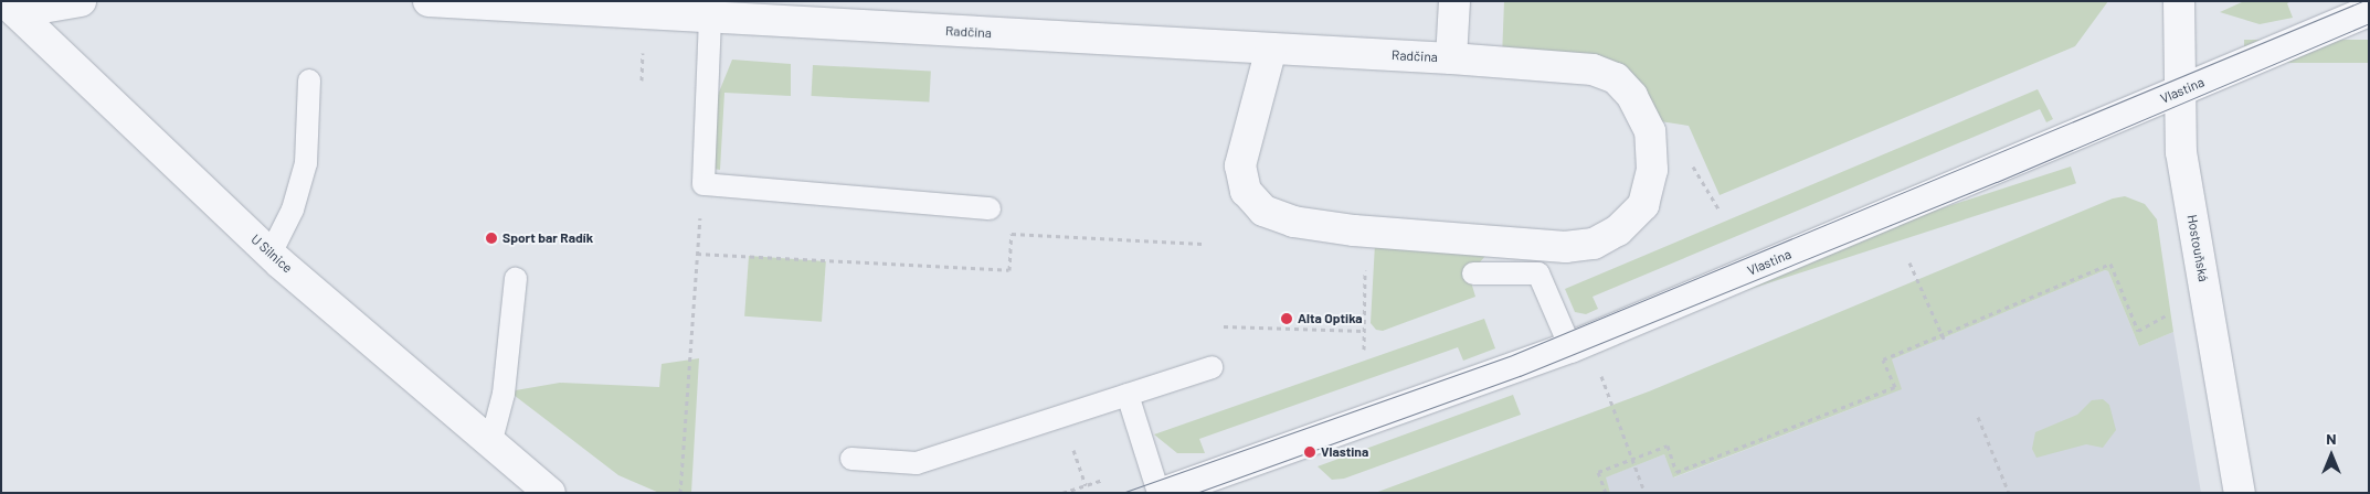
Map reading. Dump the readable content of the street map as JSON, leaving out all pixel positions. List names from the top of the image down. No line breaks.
{"streets":{"street":["Radčina","Vlastina","Hostouňská","U Silnice"]},"crossings":[["Vlastina","Hostouňská"]],"places":["Sport bar Radík","Alta Optika","Vlastina"],"north":"top"}
